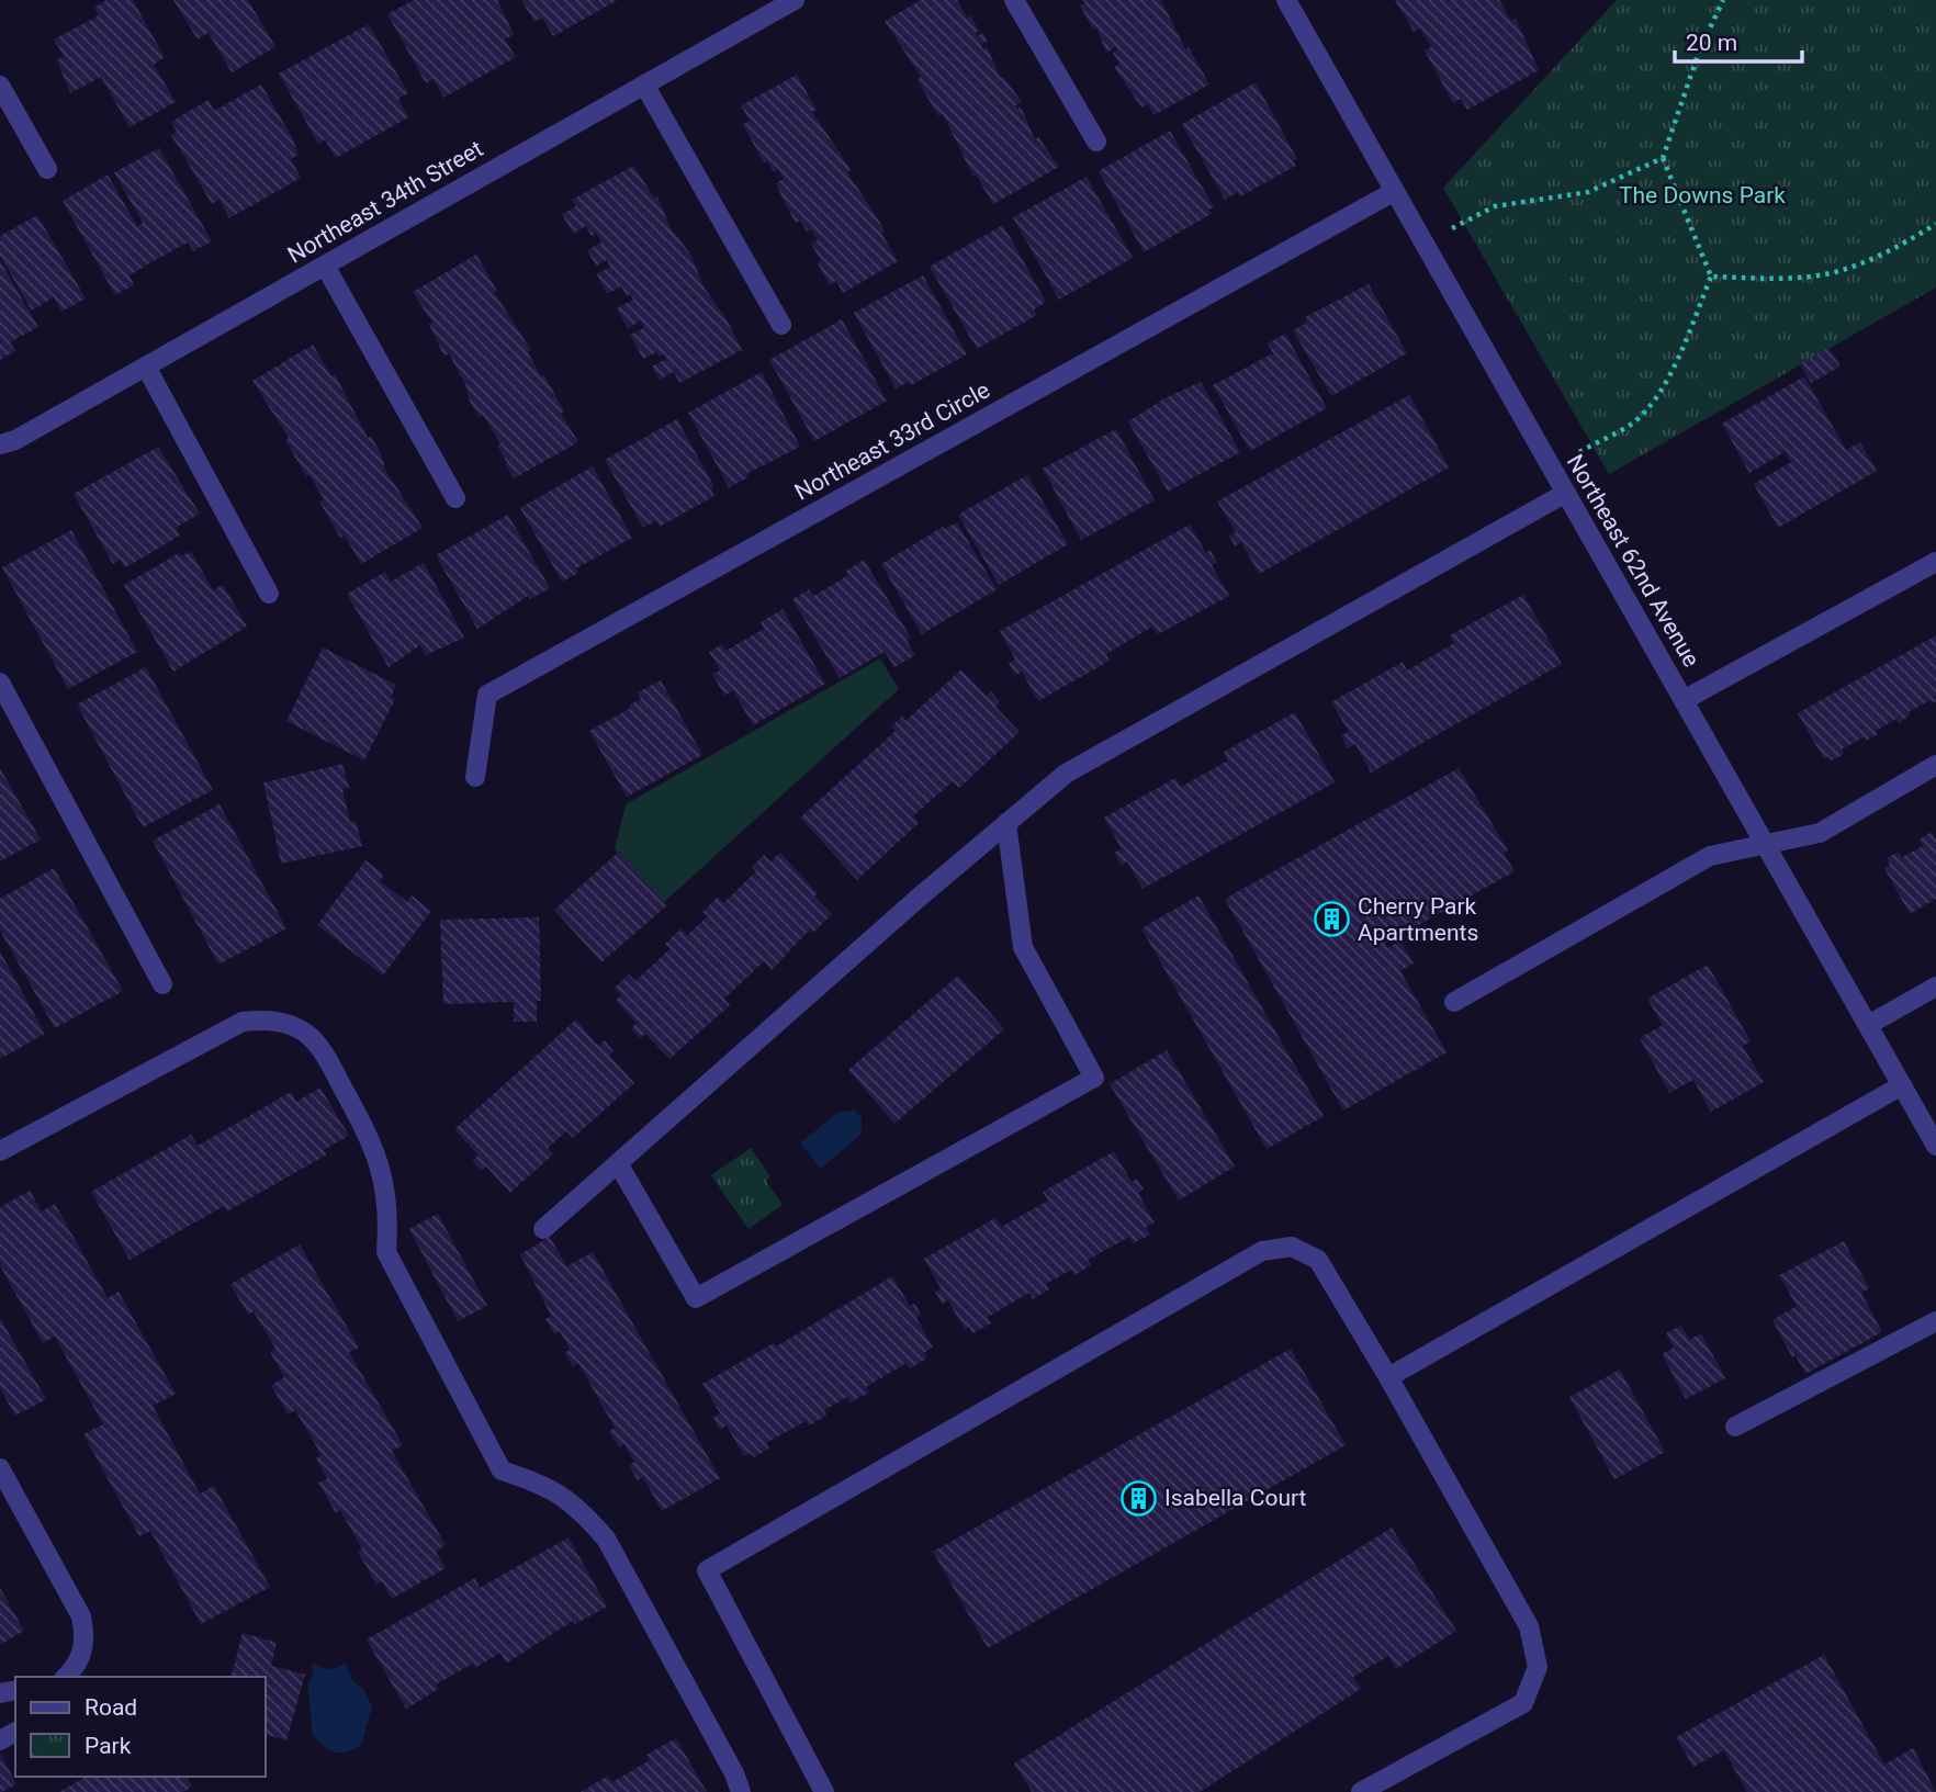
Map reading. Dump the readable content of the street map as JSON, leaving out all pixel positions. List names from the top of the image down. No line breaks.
{"streets":{"street":["Northeast 34th Street","Northeast 33rd Circle","Northeast 62nd Avenue"]},"crossings":[["Northeast 33rd Circle","Northeast 62nd Avenue"]],"parks":["The Downs Park"],"places":{"building":["Cherry Park Apartments","Isabella Court"]},"legend":["Road","Park"],"scale_bar":"20 m"}
